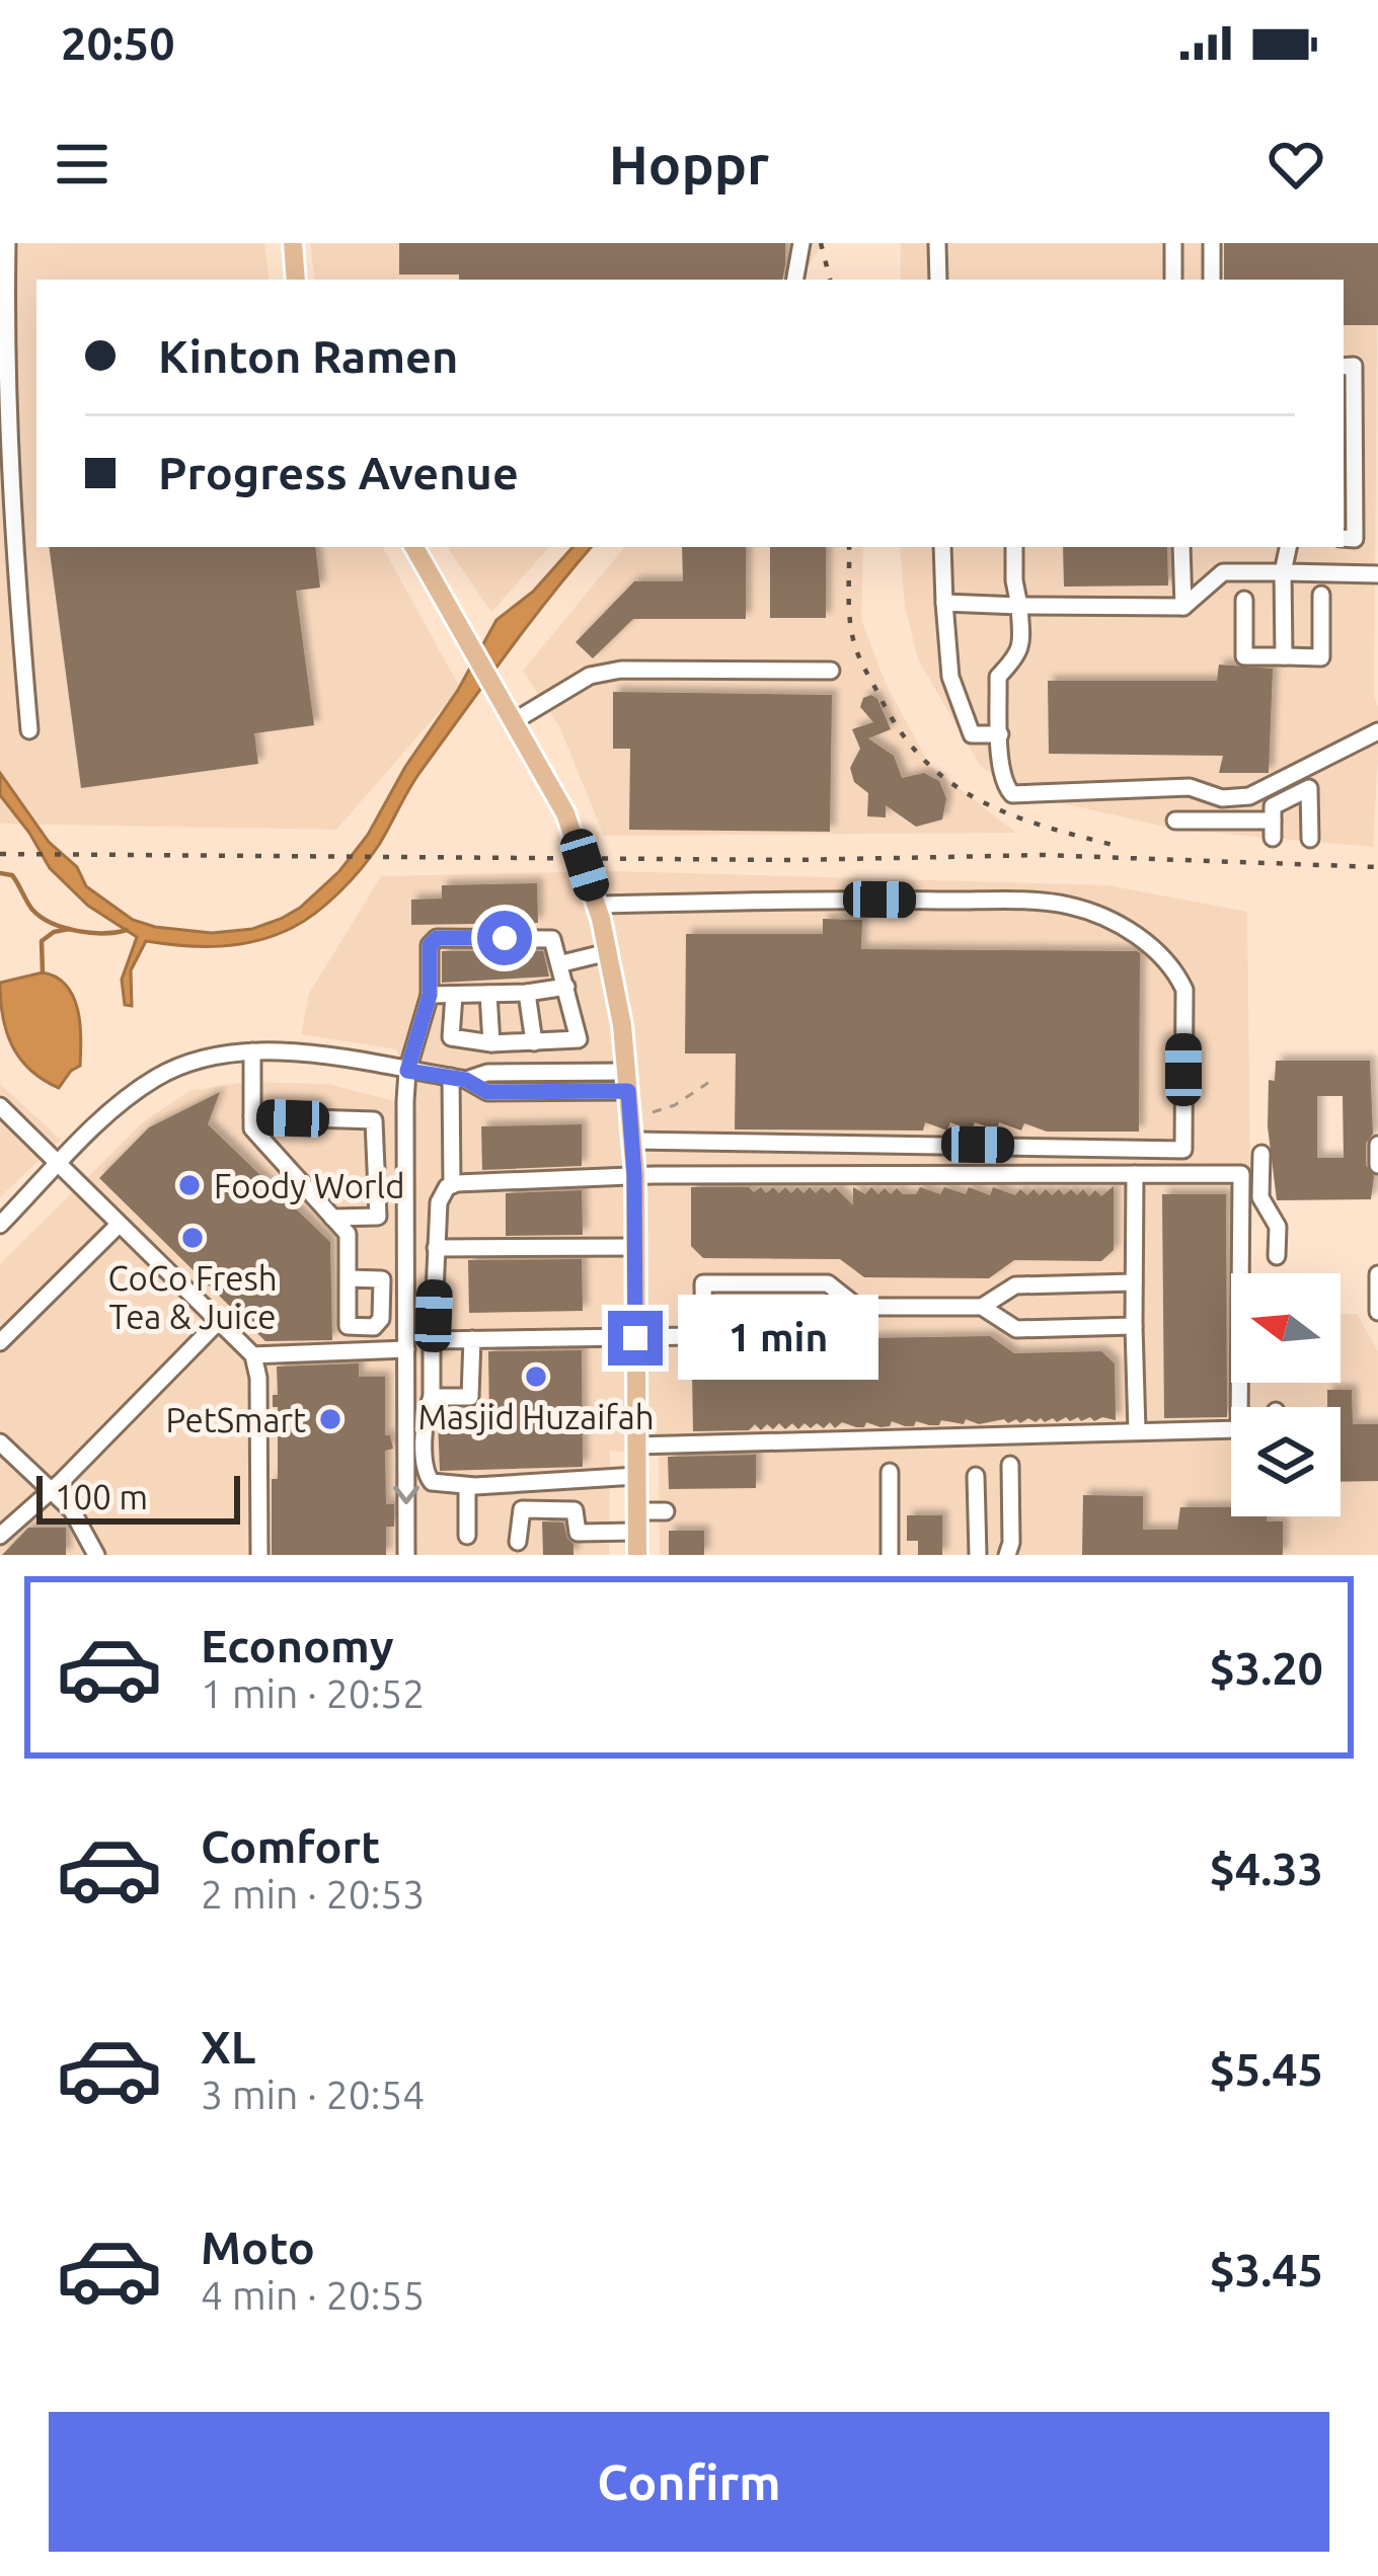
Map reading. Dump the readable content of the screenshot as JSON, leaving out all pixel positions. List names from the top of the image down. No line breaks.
{"places":["Foody World","CoCo Fresh Tea & Juice","Masjid Huzaifah","PetSmart"],"scale_bar":"100 m","north":"left","page":{"status":"20:50","header":"Hoppr","banner":["Kinton Ramen","Progress Avenue"],"bubble":"1 min","scale":"100 m","list":[{"name":"Economy","note":"1 min · 20:52","value":"$3.20"},{"name":"Comfort","note":"2 min · 20:53","value":"$4.33"},{"name":"XL","note":"3 min · 20:54","value":"$5.45"},{"name":"Moto","note":"4 min · 20:55","value":"$3.45"}],"buttons":"Confirm"}}
